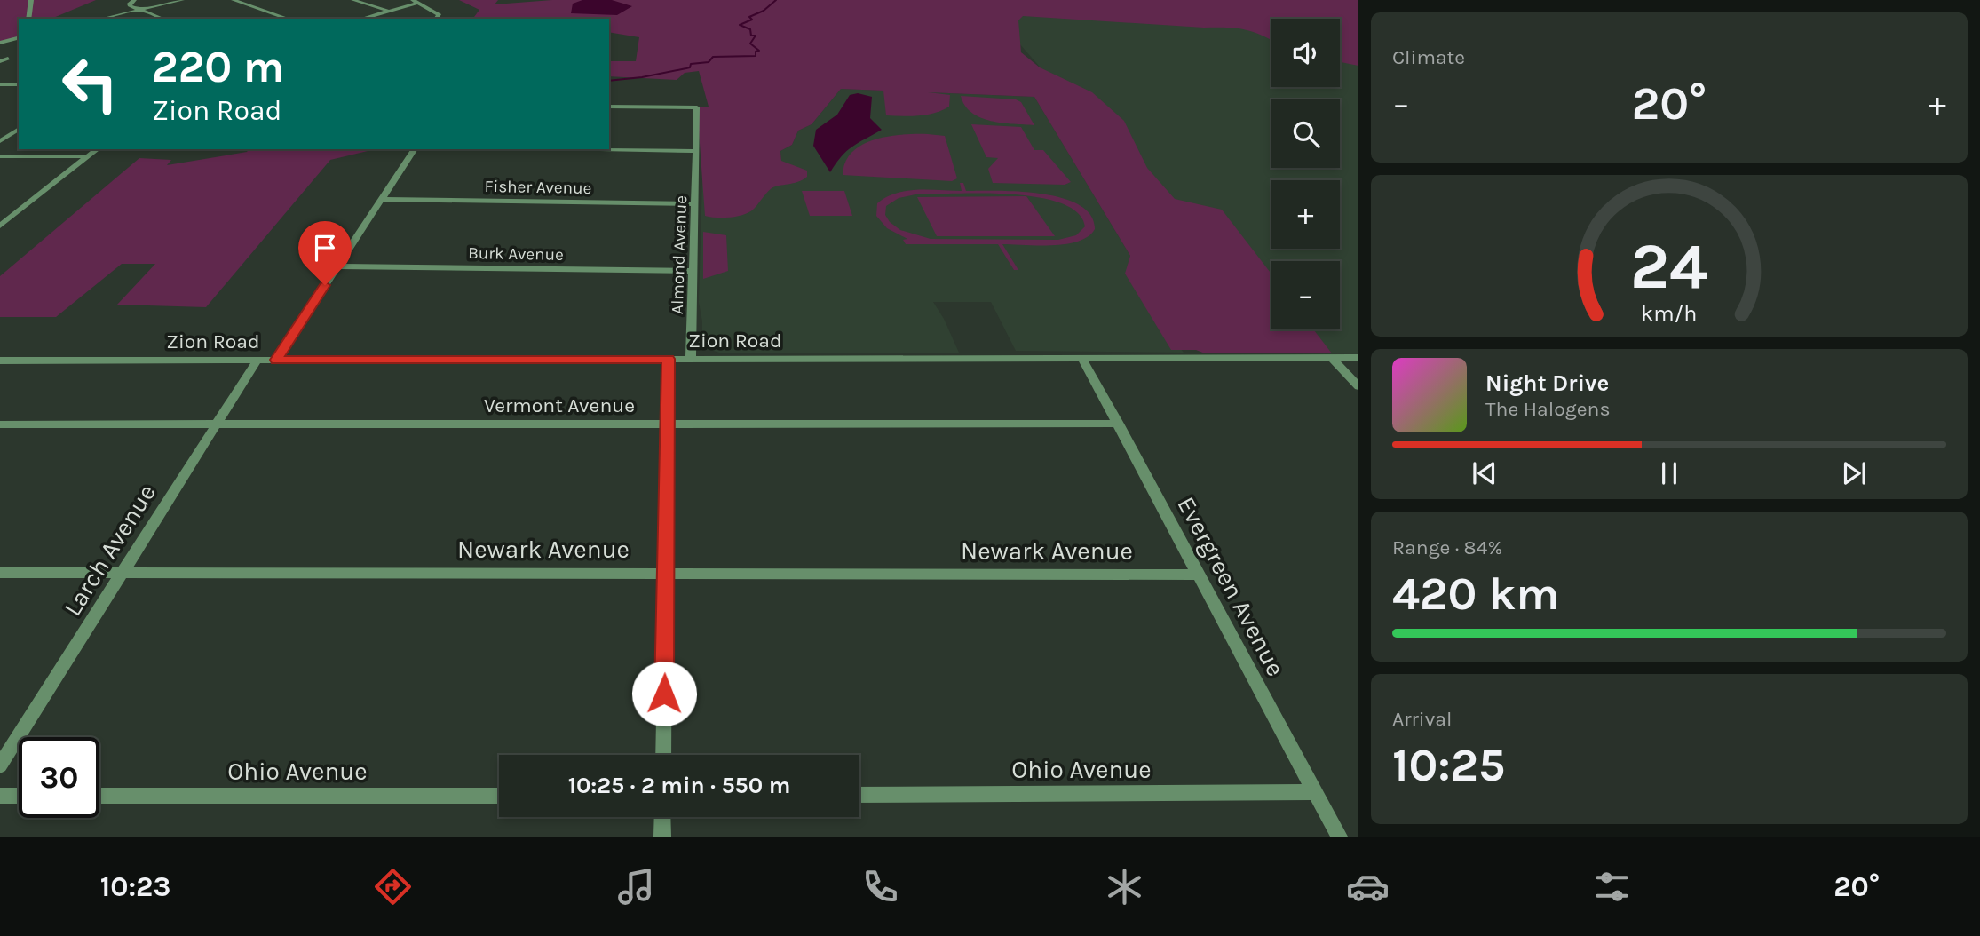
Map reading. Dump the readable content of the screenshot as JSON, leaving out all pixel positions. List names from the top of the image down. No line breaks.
{"streets":{"street":["Fisher Avenue","Burk Avenue","Almond Avenue","Zion Road","Vermont Avenue","Newark Avenue","Larch Avenue","Evergreen Avenue","Ohio Avenue"]},"crossings":[["Fisher Avenue","Almond Avenue"],["Burk Avenue","Almond Avenue"],["Almond Avenue","Zion Road"],["Zion Road","Larch Avenue"],["Zion Road","Evergreen Avenue"],["Vermont Avenue","Larch Avenue"],["Vermont Avenue","Evergreen Avenue"],["Newark Avenue","Larch Avenue"],["Newark Avenue","Evergreen Avenue"],["Evergreen Avenue","Ohio Avenue"]],"page":{"tile":["Climate",["Range · 84%","420 km"],["Arrival","10:25"]],"map_buttons":["+","−"],"turn":["220 m","Zion Road"],"heat":["−","20°","+"],"song":["Night Drive","The Halogens"],"limit":"30","trip":"10:25 · 2 min · 550 m","tabs":["10:23","20°"],"gauge":["24","km/h"]}}
